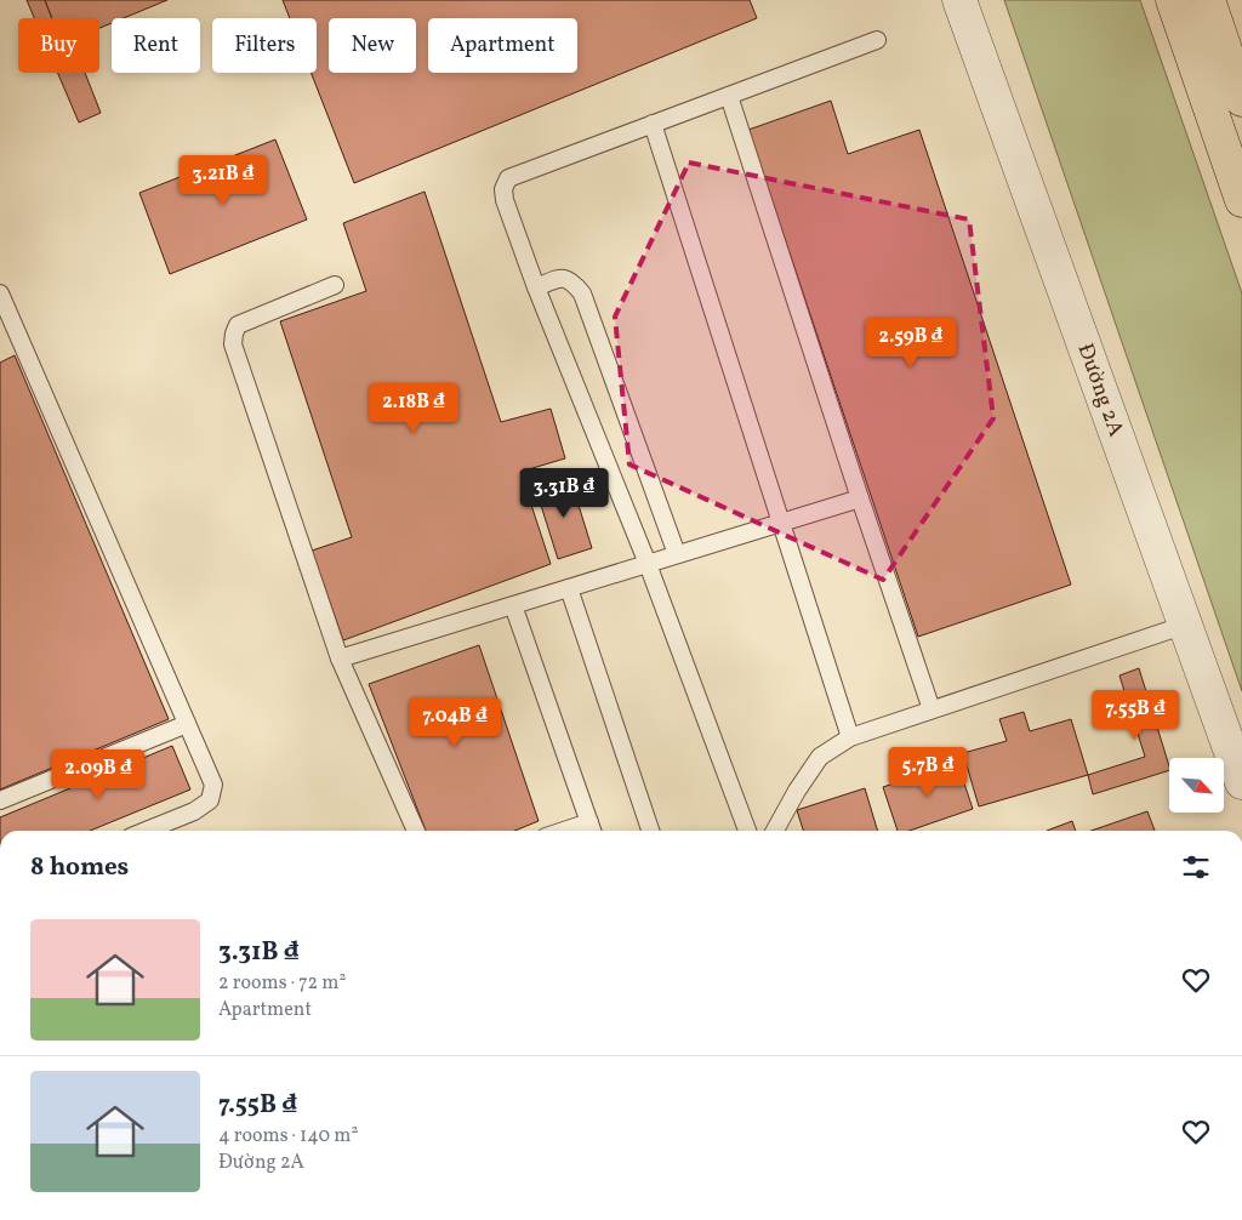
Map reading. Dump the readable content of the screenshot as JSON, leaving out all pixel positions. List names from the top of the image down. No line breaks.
{"streets":{"street":["Đường 2A"]},"north":"bottom right","page":{"chip":["Buy","Rent","Filters","New","Apartment"],"price":["3.21B ₫","2.59B ₫","2.18B ₫","3.31B ₫","7.55B ₫","7.04B ₫","5.7B ₫","2.09B ₫"],"heading":"8 homes","list":[{"name":"3.31B ₫","note":"2 rooms · 72 m² · Apartment"},{"name":"7.55B ₫","note":"4 rooms · 140 m² · Đường 2A"}]}}
